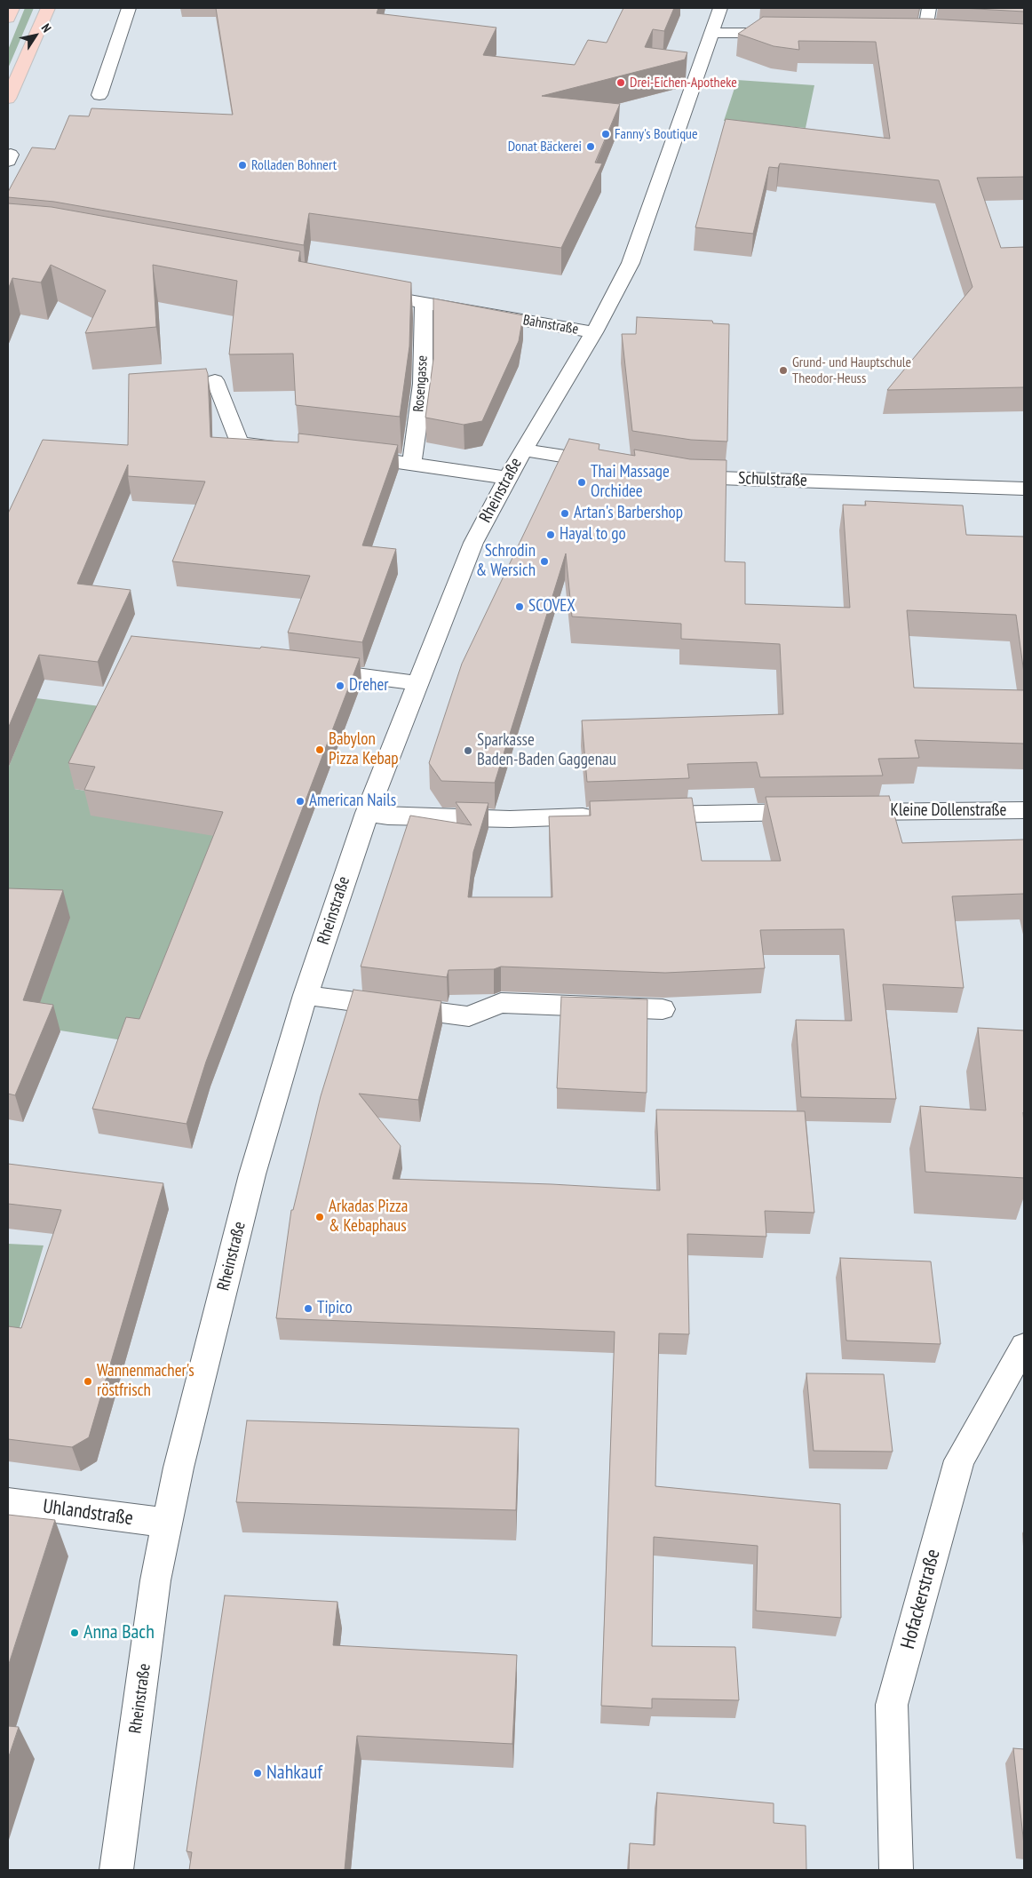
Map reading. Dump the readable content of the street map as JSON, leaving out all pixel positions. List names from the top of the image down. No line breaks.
{"streets":{"street":["Bahnstraße","Rosengasse","Schulstraße","Rheinstraße","Kleine Dollenstraße","Uhlandstraße","Hofackerstraße"]},"crossings":[["Bahnstraße","Rosengasse"],["Bahnstraße","Rheinstraße"],["Rheinstraße","Uhlandstraße"]],"places":["Drei-Eichen-Apotheke","Fanny's Boutique","Donat Bäckerei","Rolladen Bohnert","Grund- und Hauptschule Theodor-Heuss","Thai Massage Orchidee","Artan's Barbershop","Hayal to go","Schrodin & Wersich","SCOVEX","Dreher","Babylon Pizza Kebap","Sparkasse Baden-Baden Gaggenau","American Nails","Arkadas Pizza & Kebaphaus","Tipico","Wannenmacher's röstfrisch","Anna Bach","Nahkauf"],"north":"top right"}
